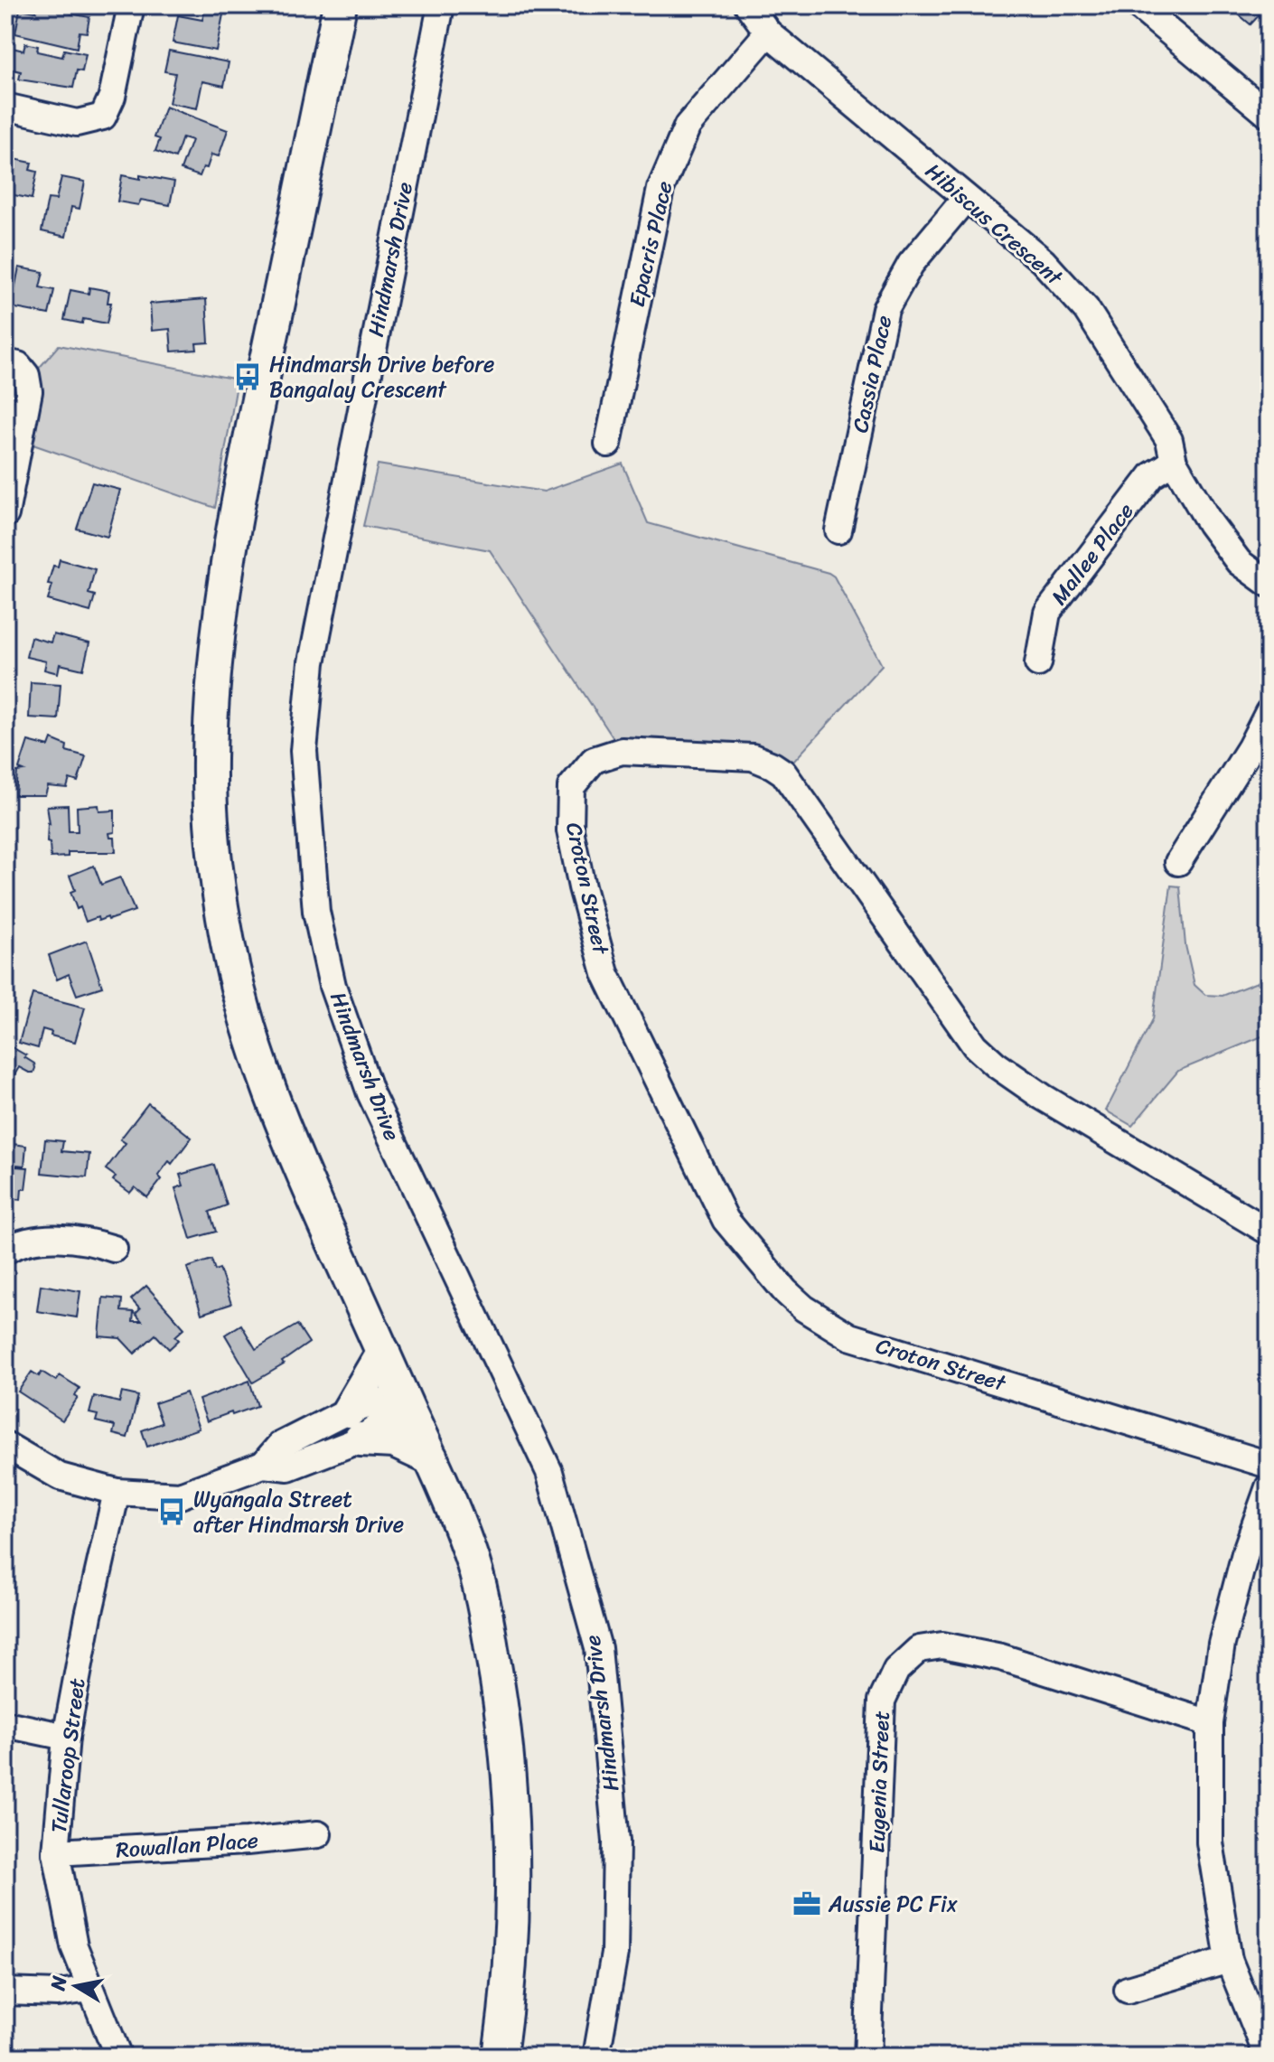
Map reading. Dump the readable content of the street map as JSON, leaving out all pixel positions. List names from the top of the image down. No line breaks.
{"streets":{"street":["Hibiscus Crescent","Epacris Place","Hindmarsh Drive","Cassia Place","Mallee Place","Croton Street","Tullaroop Street","Eugenia Street","Rowallan Place"]},"crossings":[["Hibiscus Crescent","Epacris Place"],["Hibiscus Crescent","Cassia Place"],["Hibiscus Crescent","Mallee Place"],["Tullaroop Street","Rowallan Place"]],"places":{"bus stop":["Hindmarsh Drive before Bangalay Crescent","Wyangala Street after Hindmarsh Drive"],"office":["Aussie PC Fix"]},"north":"left"}
